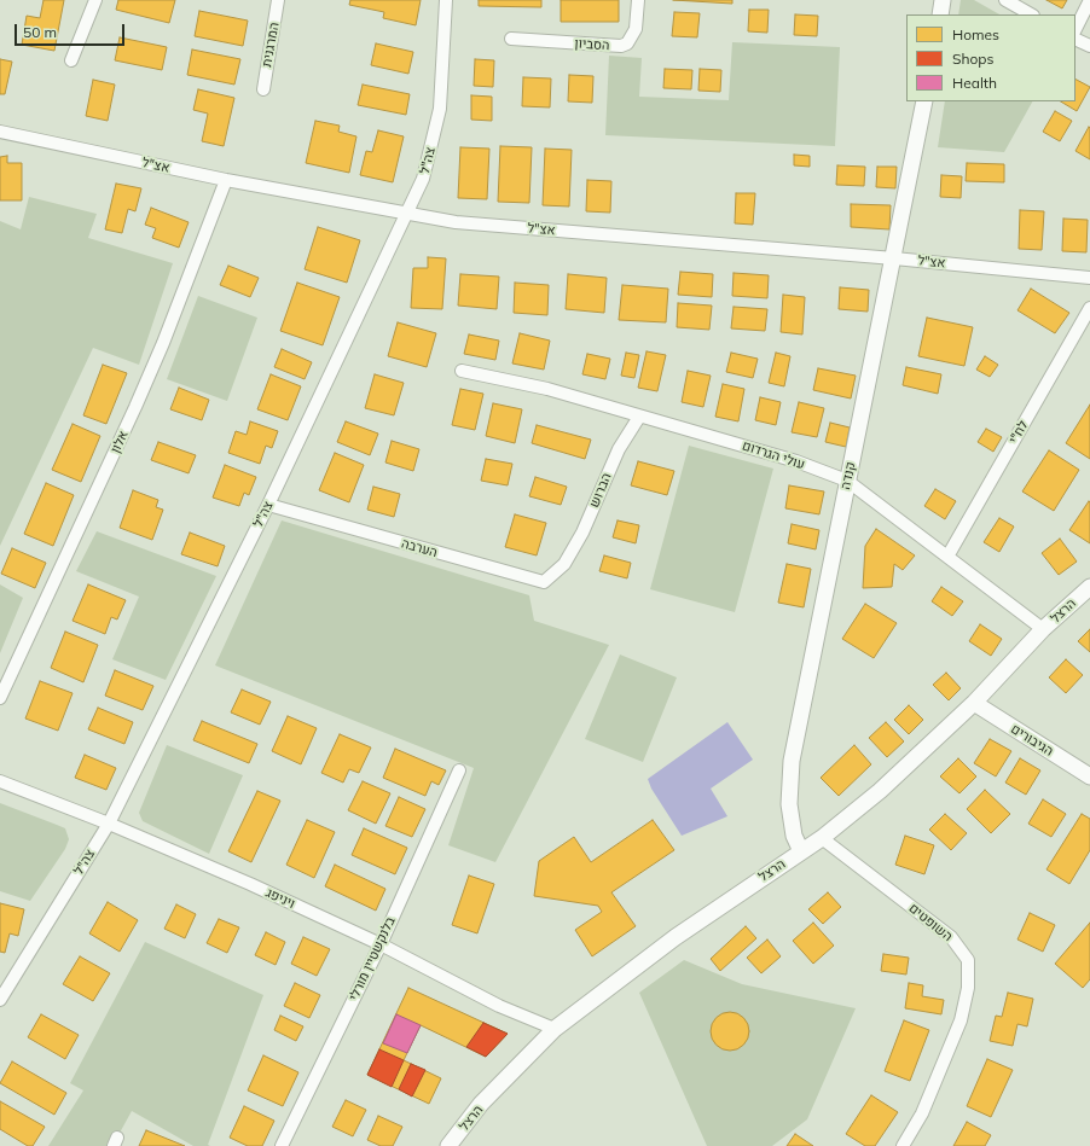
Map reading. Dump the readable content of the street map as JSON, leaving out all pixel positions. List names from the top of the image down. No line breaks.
{"streets":{"street":["המרגנית","הסביון","צה\"ל","אצ\"ל","לח\"י","אלון","עולי הגרדום","קנדה","הברוש","הערבה","הרצל","הגיבורים","ויניפג","השופטים","בלנקשטיין מורלי"]},"crossings":[["צה\"ל","אצ\"ל"],["צה\"ל","הערבה"],["צה\"ל","ויניפג"],["אצ\"ל","אלון"],["אצ\"ל","קנדה"],["לח\"י","עולי הגרדום"],["עולי הגרדום","קנדה"],["עולי הגרדום","הברוש"],["עולי הגרדום","הרצל"],["קנדה","הרצל"],["הברוש","הערבה"],["הרצל","הגיבורים"],["הרצל","ויניפג"],["הרצל","השופטים"],["ויניפג","בלנקשטיין מורלי"]],"legend":["Homes","Shops","Health"],"scale_bar":"50 m"}
